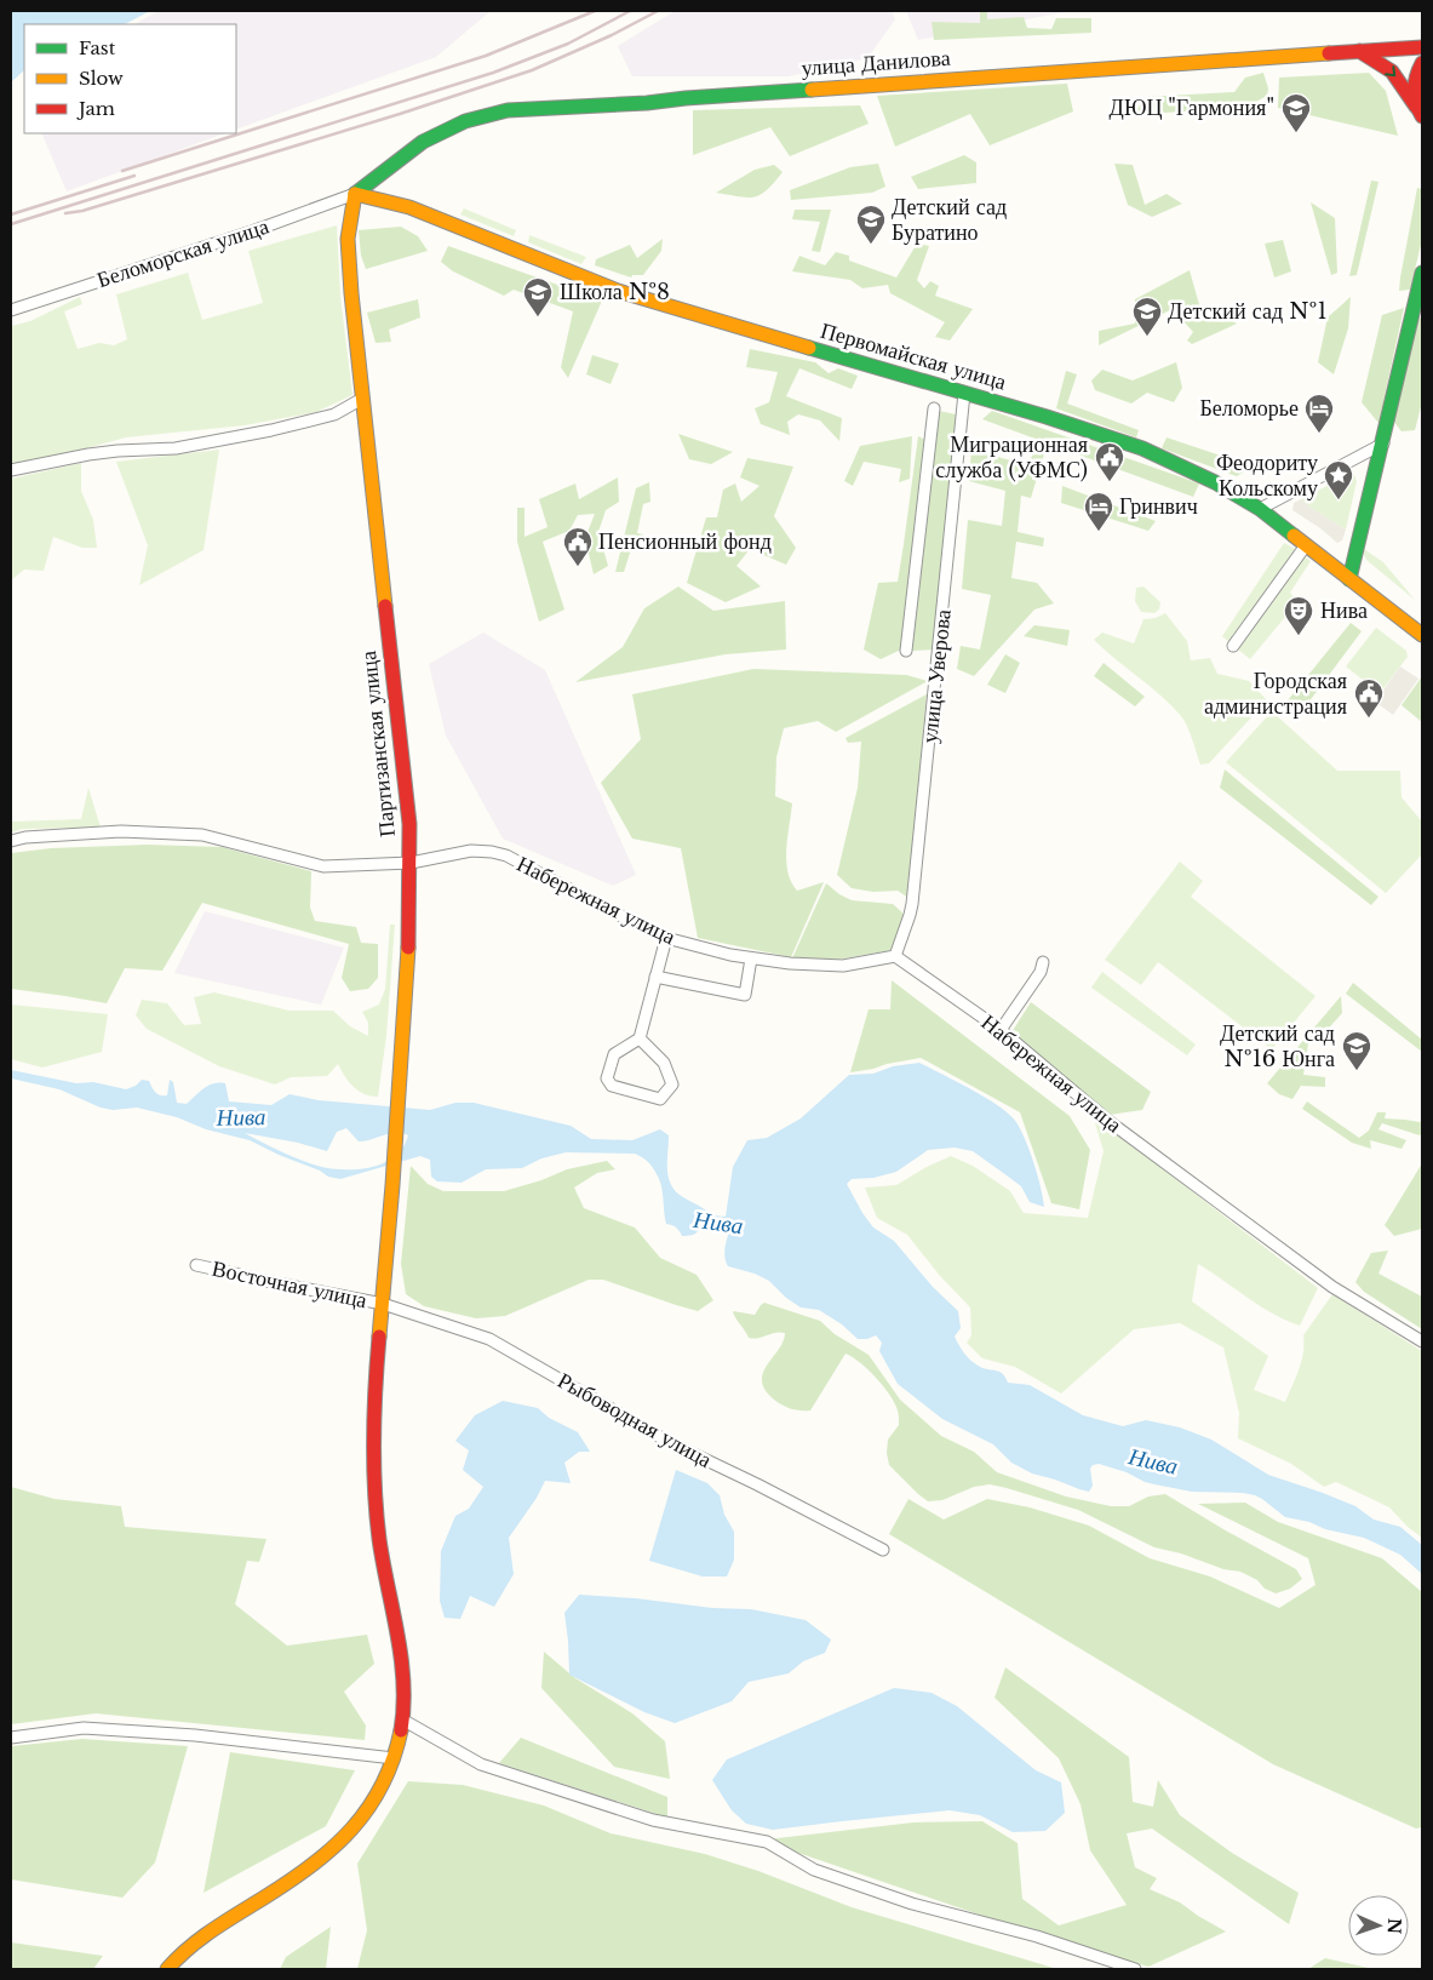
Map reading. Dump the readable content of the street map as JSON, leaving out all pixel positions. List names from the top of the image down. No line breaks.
{"streets":{"main road":["улица Данилова","Первомайская улица","Партизанская улица"],"street":["Беломорская улица","улица Уверова","Набережная улица","Восточная улица","Рыбоводная улица"]},"crossings":[["улица Данилова","Беломорская улица"],["улица Данилова","Первомайская улица"],["улица Данилова","Партизанская улица"],["Беломорская улица","Первомайская улица"],["Беломорская улица","Партизанская улица"],["Первомайская улица","улица Уверова"],["Первомайская улица","Партизанская улица"],["улица Уверова","Набережная улица"],["Партизанская улица","Набережная улица"],["Партизанская улица","Восточная улица"],["Партизанская улица","Рыбоводная улица"],["Восточная улица","Рыбоводная улица"]],"water":["Нива"],"places":{"school or university":["ДЮЦ \"Гармония\"","Детский сад Буратино","Школа №8","Детский сад №1","Детский сад №16 Юнга"],"hotel":["Беломорье","Гринвич"],"public building":["Миграционная служба (УФМС)","Пенсионный фонд","Городская администрация"],"place":["Феодориту Кольскому"],"theatre":["Нива"]},"legend":["Fast","Slow","Jam"],"north":"right"}
